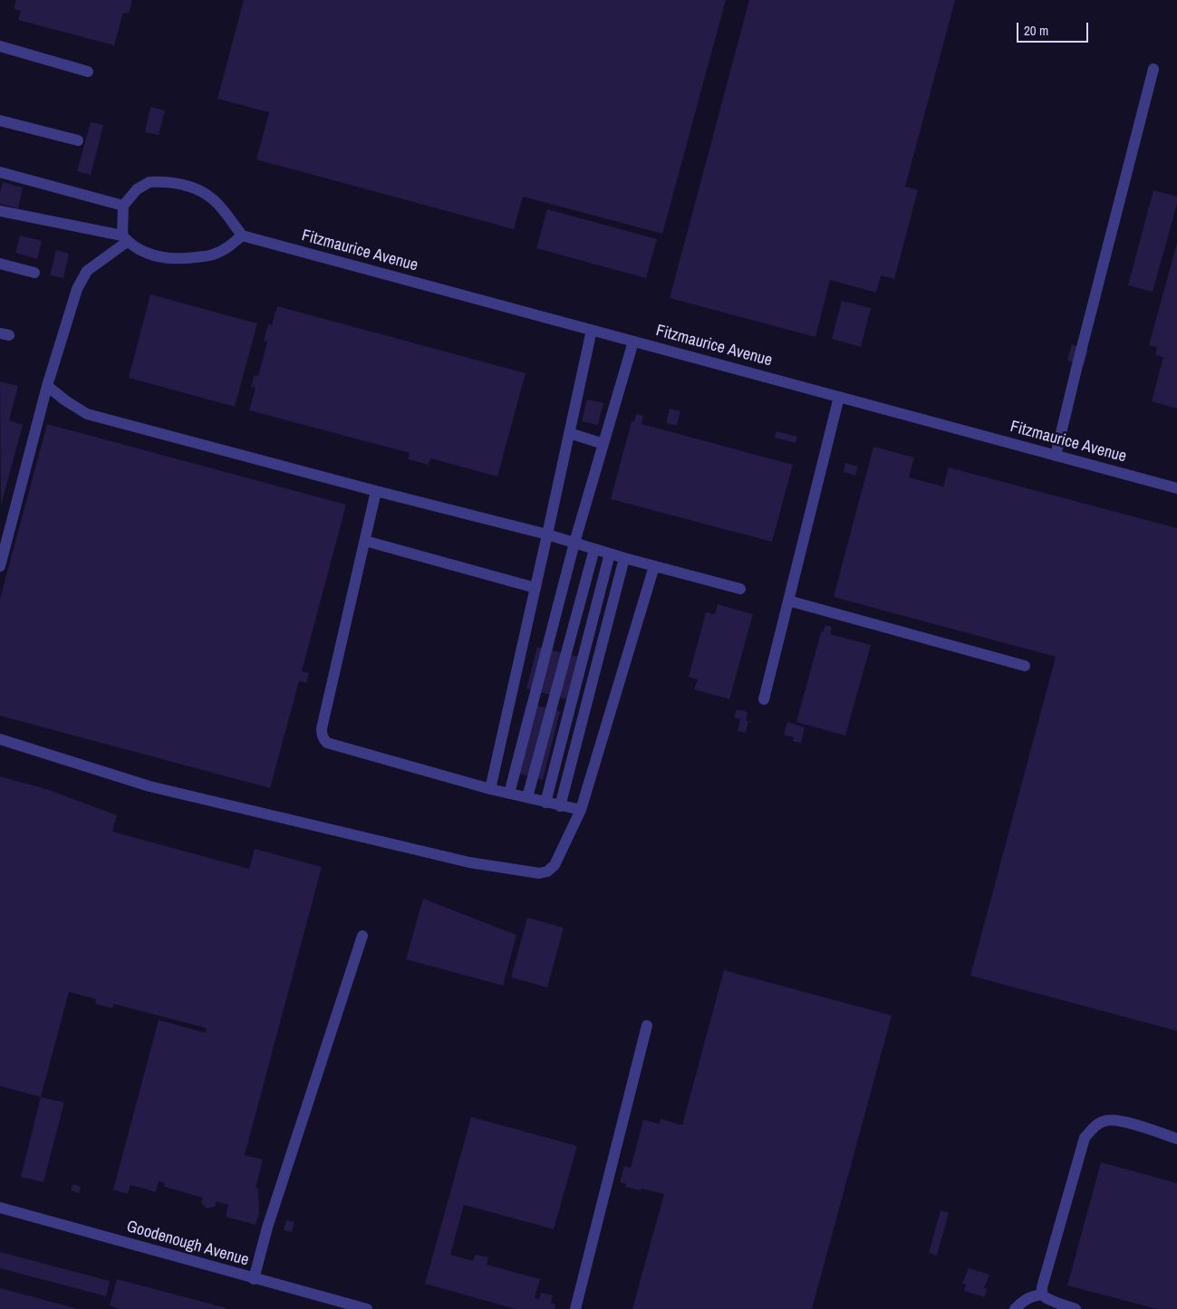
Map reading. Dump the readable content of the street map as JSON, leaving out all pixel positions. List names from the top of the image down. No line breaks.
{"streets":{"street":["Fitzmaurice Avenue","Goodenough Avenue"]},"scale_bar":"20 m"}
